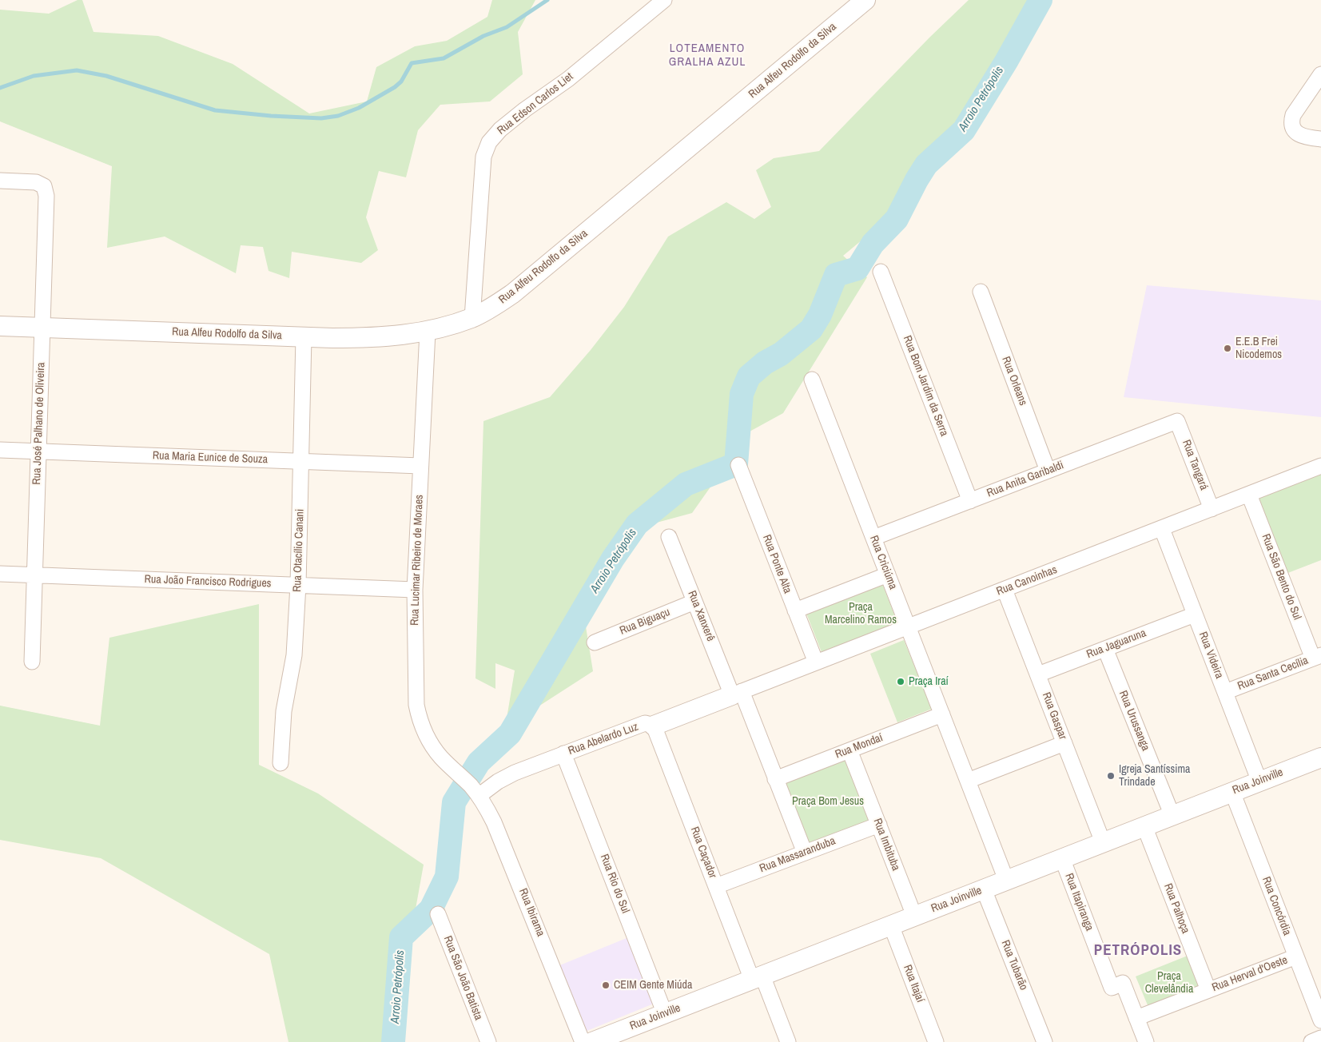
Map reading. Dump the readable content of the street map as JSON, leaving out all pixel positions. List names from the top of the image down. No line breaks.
{"streets":{"street":["Rua Alfeu Rodolfo da Silva","Rua Edson Carlos Liet","Rua Orleans","Rua Bom Jardim da Serra","Rua José Palhano de Oliveira","Rua Maria Eunice de Souza","Rua Tangará","Rua Anita Garibaldi","Rua Otacílio Canani","Rua Lucimar Ribeiro de Moraes","Rua Criciúma","Rua Ponte Alta","Rua São Bento do Sul","Rua Canoinhas","Rua João Francisco Rodrigues","Rua Xanxerê","Rua Biguaçu","Rua Jaguaruna","Rua Videira","Rua Santa Cecília","Rua Gaspar","Rua Urussanga","Rua Abelardo Luz","Rua Mondaí","Rua Joinville","Rua Imbituba","Rua Caçador","Rua Massaranduba","Rua Rio do Sul","Rua Itapiranga","Rua Concórdia","Rua Palhoça","Rua Ibirama","Rua Tubarão","Rua Herval d'Oeste","Rua São João Batista","Rua Itajaí"]},"crossings":[["Rua Alfeu Rodolfo da Silva","Rua Edson Carlos Liet"],["Rua Alfeu Rodolfo da Silva","Rua José Palhano de Oliveira"],["Rua Alfeu Rodolfo da Silva","Rua Otacílio Canani"],["Rua Alfeu Rodolfo da Silva","Rua Lucimar Ribeiro de Moraes"],["Rua Orleans","Rua Anita Garibaldi"],["Rua Bom Jardim da Serra","Rua Anita Garibaldi"],["Rua José Palhano de Oliveira","Rua Maria Eunice de Souza"],["Rua José Palhano de Oliveira","Rua João Francisco Rodrigues"],["Rua Maria Eunice de Souza","Rua Otacílio Canani"],["Rua Maria Eunice de Souza","Rua Lucimar Ribeiro de Moraes"],["Rua Tangará","Rua Anita Garibaldi"],["Rua Tangará","Rua Canoinhas"],["Rua Anita Garibaldi","Rua Criciúma"],["Rua Otacílio Canani","Rua João Francisco Rodrigues"],["Rua Lucimar Ribeiro de Moraes","Rua João Francisco Rodrigues"],["Rua Lucimar Ribeiro de Moraes","Rua Abelardo Luz"],["Rua Lucimar Ribeiro de Moraes","Rua Ibirama"],["Rua Criciúma","Rua Canoinhas"],["Rua Criciúma","Rua Mondaí"],["Rua Criciúma","Rua Joinville"],["Rua Ponte Alta","Rua Canoinhas"],["Rua São Bento do Sul","Rua Canoinhas"],["Rua São Bento do Sul","Rua Santa Cecília"],["Rua Canoinhas","Rua Xanxerê"],["Rua Canoinhas","Rua Videira"],["Rua Canoinhas","Rua Gaspar"],["Rua Canoinhas","Rua Abelardo Luz"],["Rua Xanxerê","Rua Biguaçu"],["Rua Xanxerê","Rua Abelardo Luz"],["Rua Xanxerê","Rua Mondaí"],["Rua Xanxerê","Rua Massaranduba"],["Rua Jaguaruna","Rua Videira"],["Rua Jaguaruna","Rua Gaspar"],["Rua Jaguaruna","Rua Urussanga"],["Rua Videira","Rua Santa Cecília"],["Rua Videira","Rua Joinville"],["Rua Gaspar","Rua Joinville"],["Rua Urussanga","Rua Joinville"],["Rua Abelardo Luz","Rua Caçador"],["Rua Abelardo Luz","Rua Rio do Sul"],["Rua Abelardo Luz","Rua Ibirama"],["Rua Mondaí","Rua Imbituba"],["Rua Joinville","Rua Imbituba"],["Rua Joinville","Rua Caçador"],["Rua Joinville","Rua Rio do Sul"],["Rua Joinville","Rua Itapiranga"],["Rua Joinville","Rua Concórdia"],["Rua Joinville","Rua Palhoça"],["Rua Joinville","Rua Tubarão"],["Rua Joinville","Rua Itajaí"],["Rua Imbituba","Rua Massaranduba"],["Rua Caçador","Rua Massaranduba"],["Rua Itapiranga","Rua Herval d'Oeste"],["Rua Concórdia","Rua Herval d'Oeste"],["Rua Palhoça","Rua Herval d'Oeste"]],"districts":["LOTEAMENTO GRALHA AZUL","PETRÓPOLIS"],"water":["Arroio Petrópolis"],"parks":["Praça Marcelino Ramos","Praça Bom Jesus","Praça Clevelândia"],"places":["E.E.B Frei Nicodemos","Praça Iraí","Igreja Santíssima Trindade","CEIM Gente Miúda"]}
